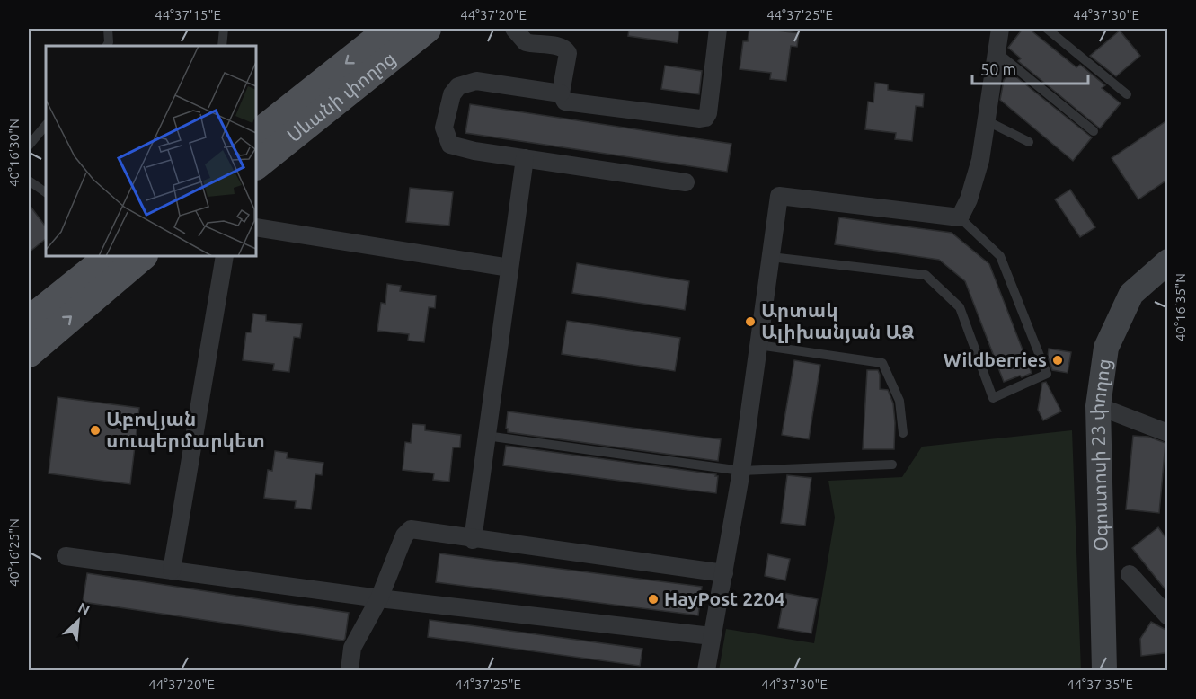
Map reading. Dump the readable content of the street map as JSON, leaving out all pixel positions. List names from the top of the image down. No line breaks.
{"streets":{"main road":["Սևանի փողոց"],"street":["Օգոստոսի 23 փողոց"]},"places":["Արտակ Ալիխանյան ԱՁ","Wildberries","Աբովյան սուպերմարկետ","HayPost 2204"],"scale_bar":"50 m","north":"top right","coordinates":["44°37'15\"E","44°37'20\"E","44°37'25\"E","44°37'30\"E","40°16'30\"N","40°16'35\"N","40°16'25\"N","44°37'35\"E"]}
